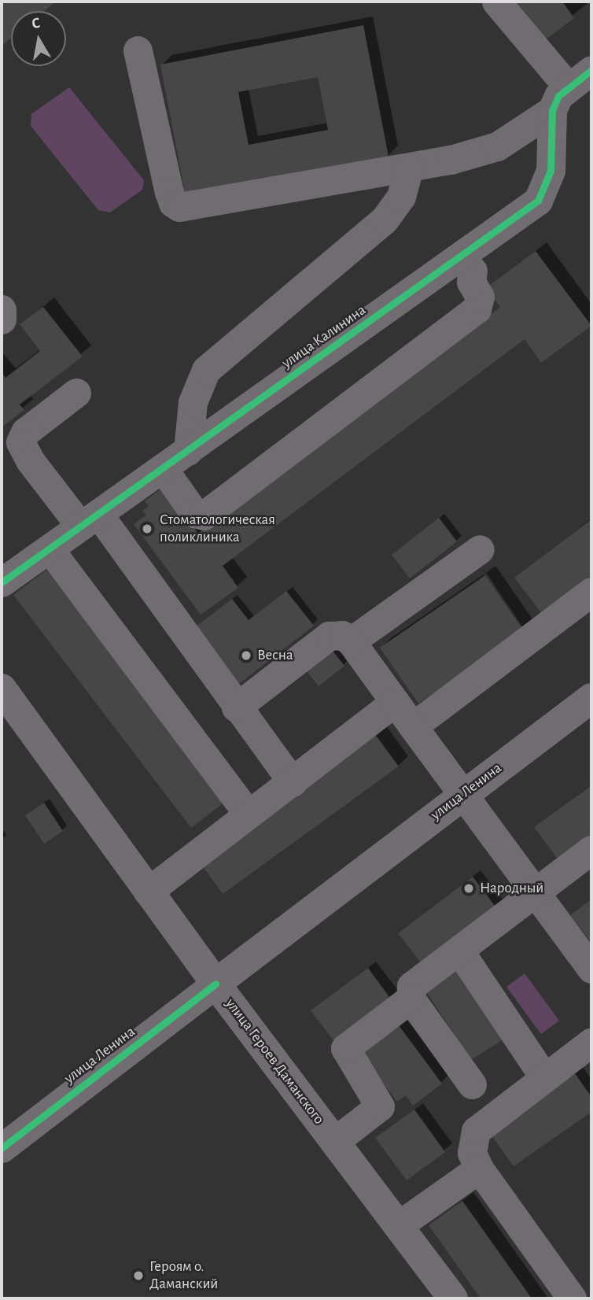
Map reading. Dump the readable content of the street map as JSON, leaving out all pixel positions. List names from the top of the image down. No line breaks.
{"streets":{"main road":["улица Ленина","улица Героев Даманского"],"street":["улица Калинина"]},"crossings":[["улица Ленина","улица Героев Даманского"]],"places":["Стоматологическая поликлиника","Весна","Народный","Героям о. Даманский"],"north":"top"}
